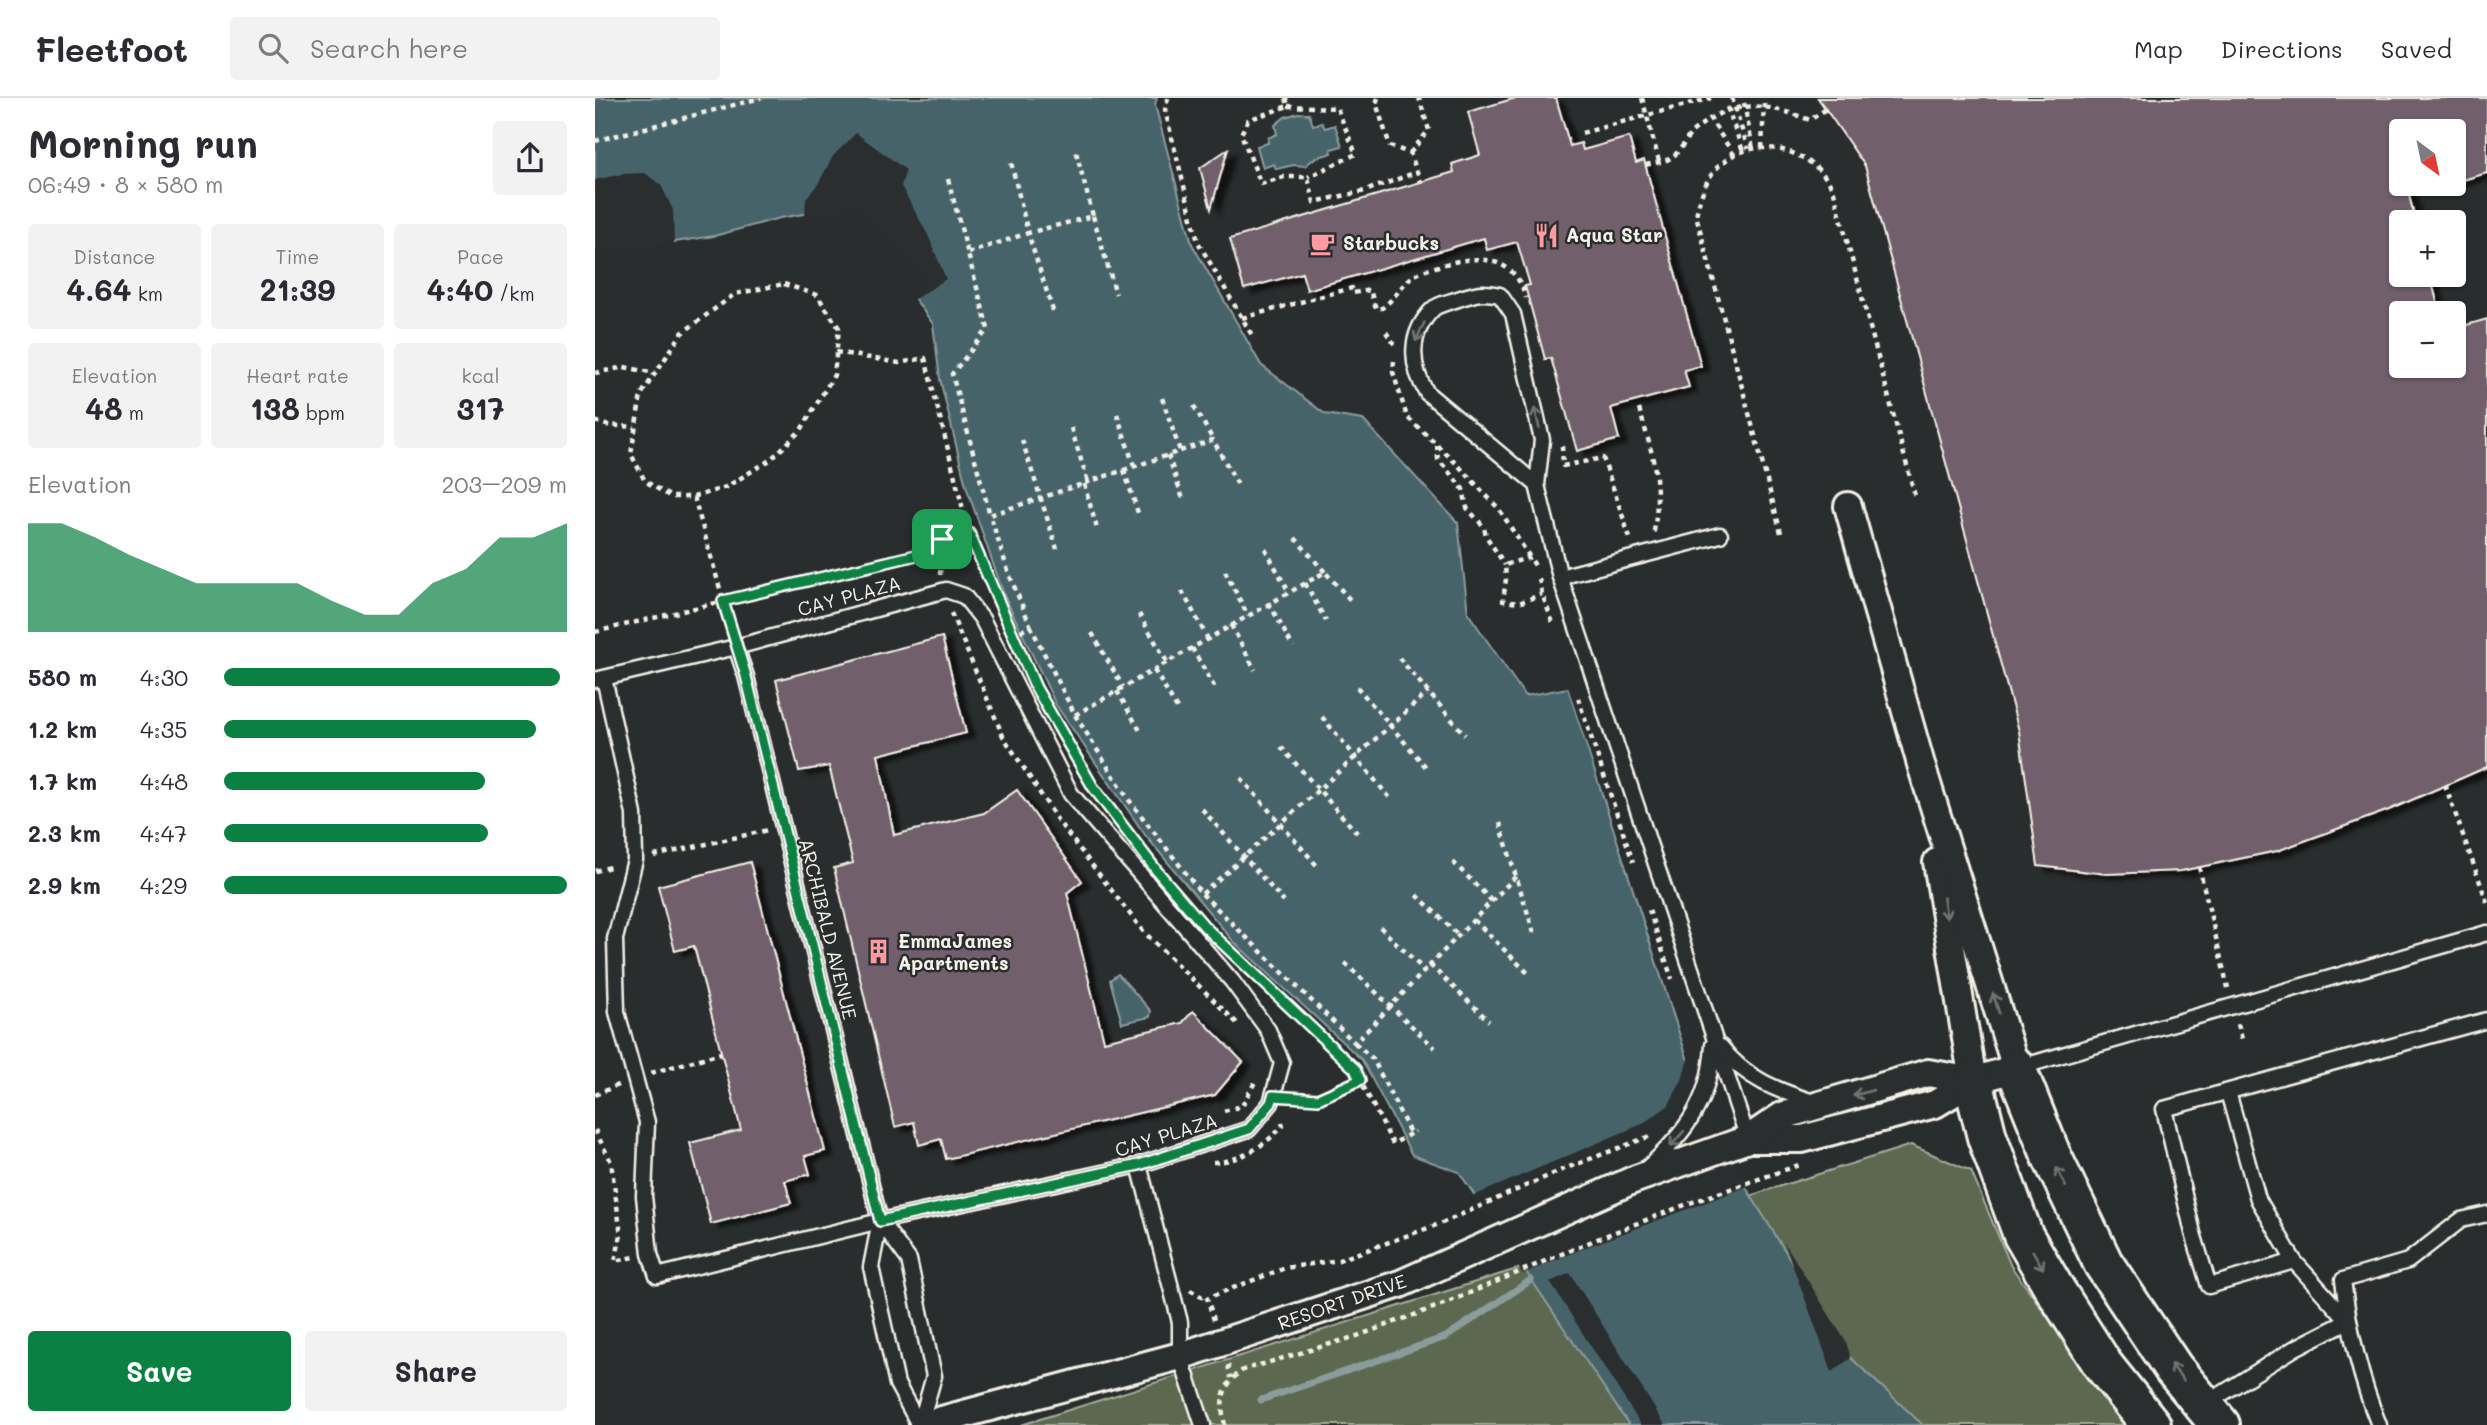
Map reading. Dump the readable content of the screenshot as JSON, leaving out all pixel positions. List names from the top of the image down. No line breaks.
{"streets":{"street":["RESORT DRIVE"],"lane":["CAY PLAZA","ARCHIBALD AVENUE"]},"crossings":[["CAY PLAZA","ARCHIBALD AVENUE"],["ARCHIBALD AVENUE","RESORT DRIVE"]],"places":{"restaurant":["Aqua Star"],"cafe":["Starbucks"],"building":["EmmaJames Apartments"]},"north":"bottom right","page":{"header":"Fleetfoot","search":"Search here","nav":["Map","Directions","Saved"],"heading":["Morning run","06:49 · 8 × 580 m"],"map_buttons":["+","−"],"stats":[["Distance","4.64 km"],["Time","21:39"],["Pace","4:40 /km"],["Elevation","48 m"],["Heart rate","138 bpm"],["kcal","317"]],"chart":["Elevation","203–209 m"],"list":[{"name":"580 m","note":"4:30"},{"name":"1.2 km","note":"4:35"},{"name":"1.7 km","note":"4:48"},{"name":"2.3 km","note":"4:47"},{"name":"2.9 km","note":"4:29"}],"buttons":["Save","Share"]}}
